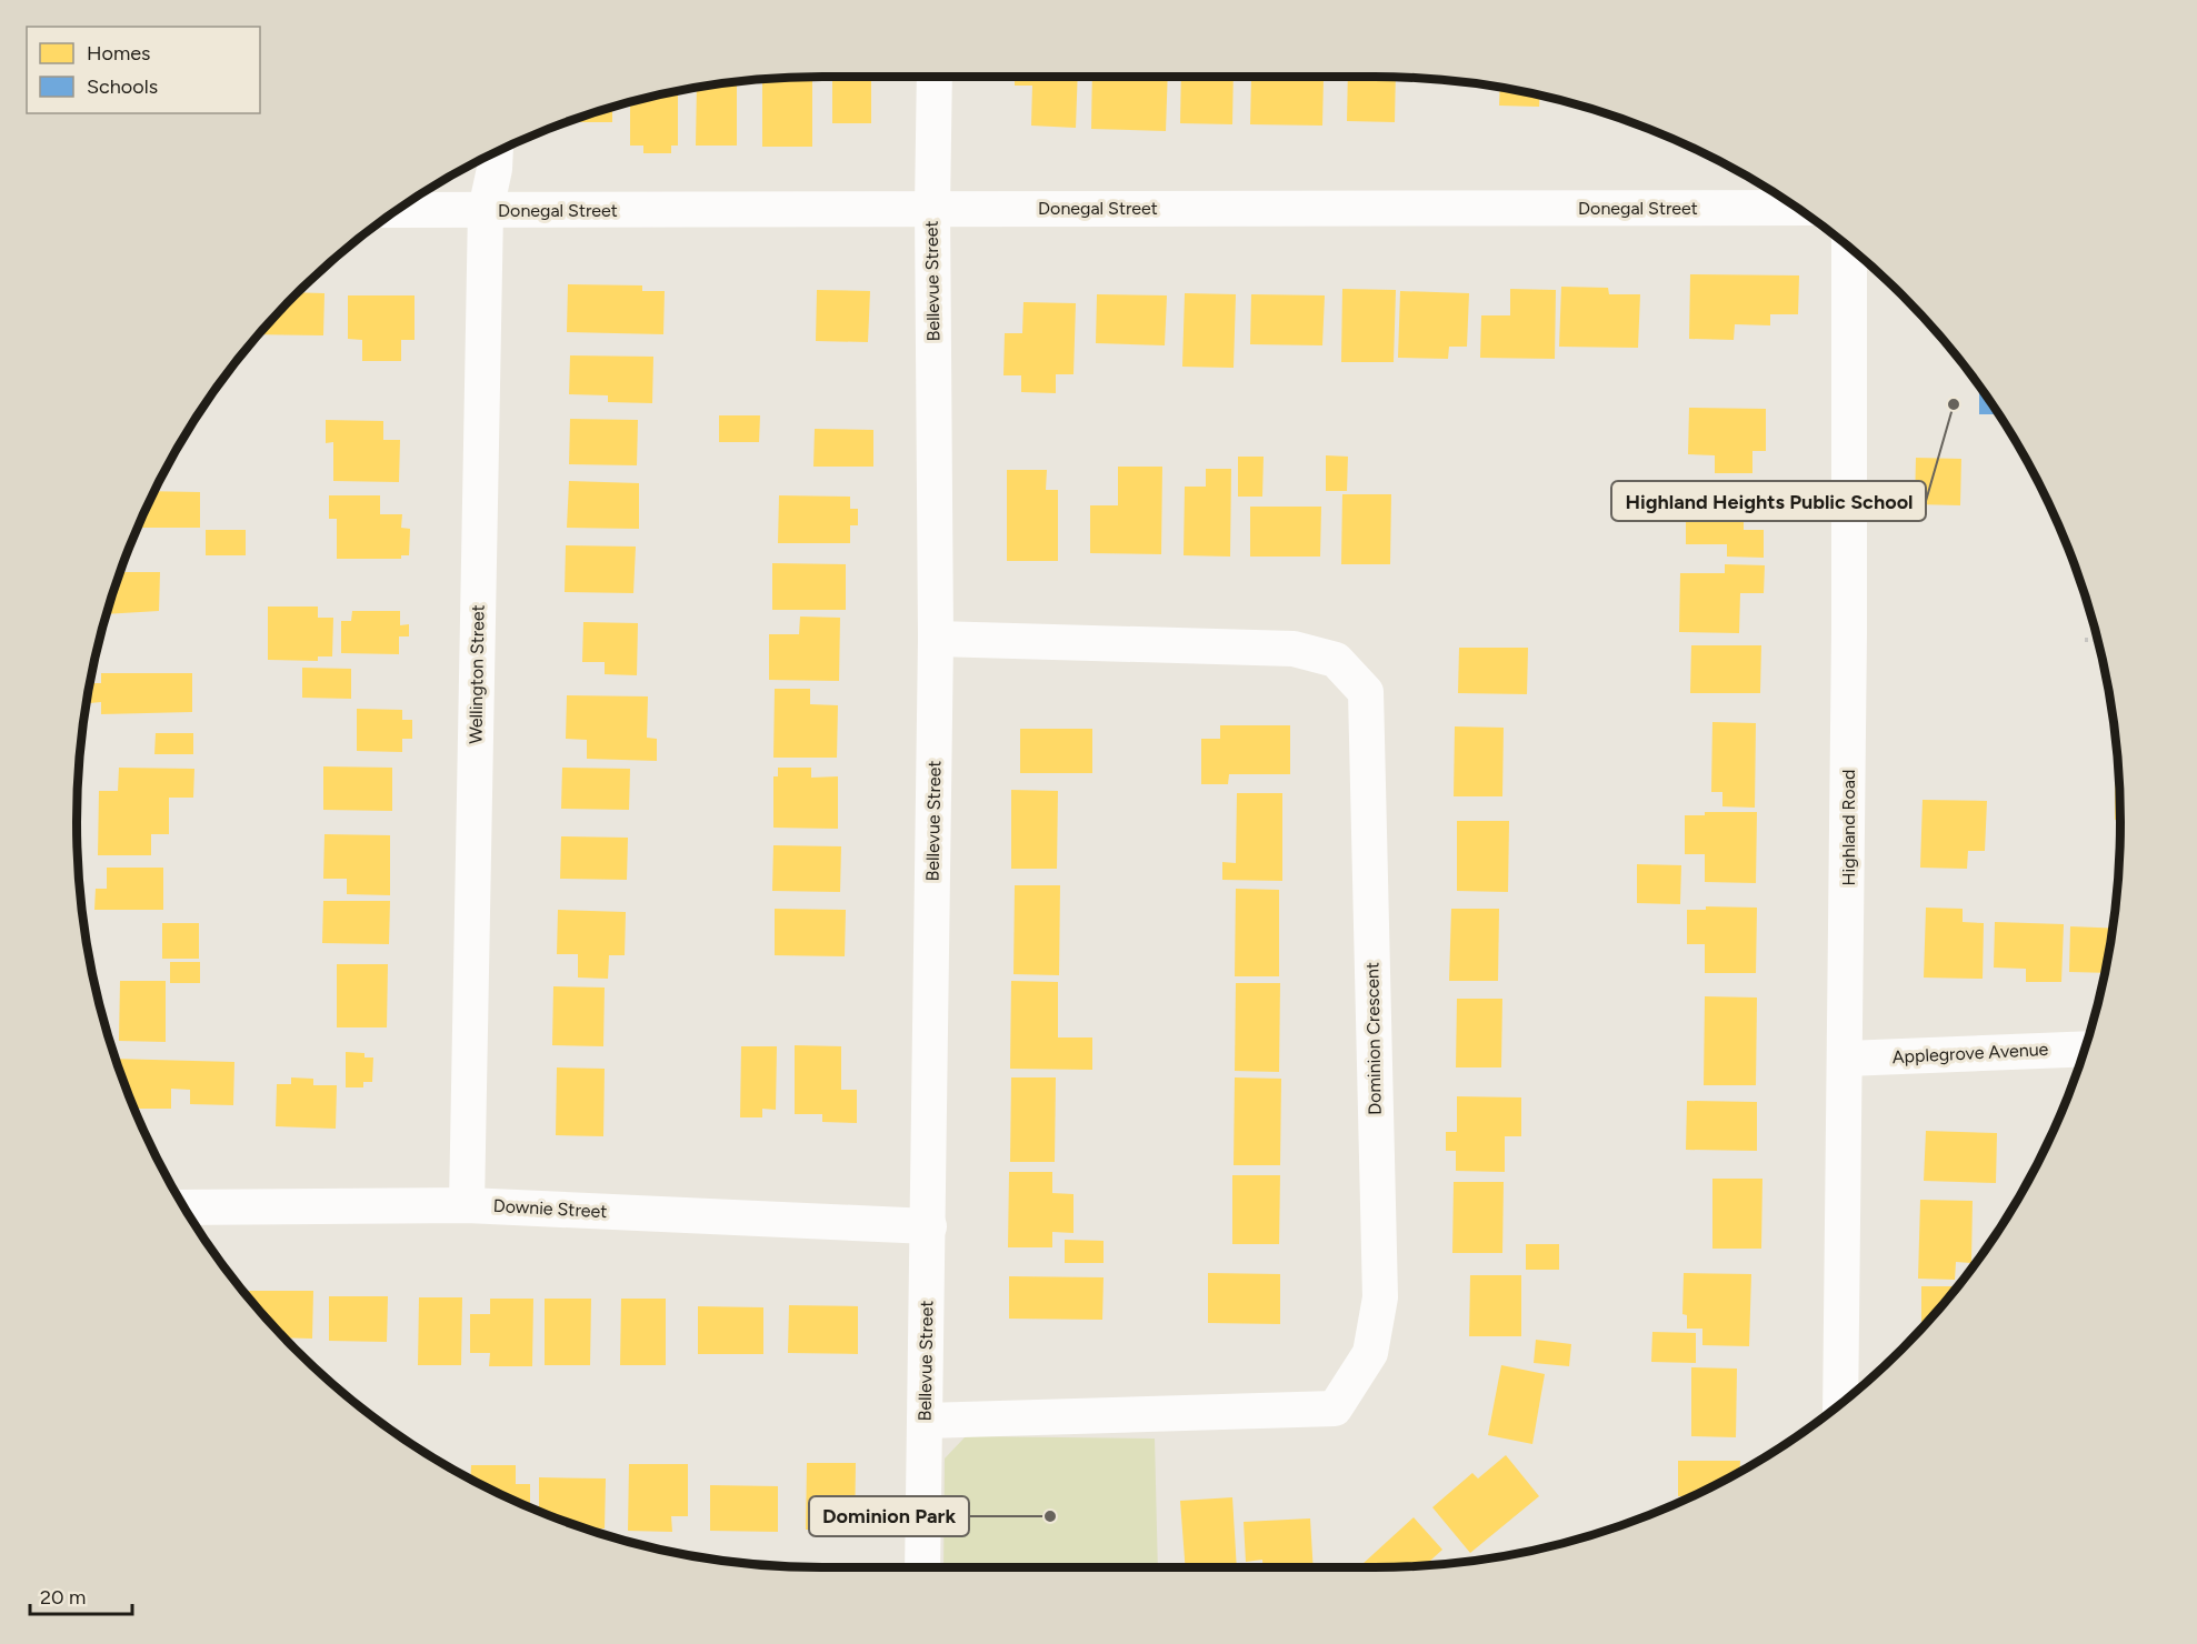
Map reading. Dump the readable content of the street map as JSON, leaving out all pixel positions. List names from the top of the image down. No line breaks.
{"streets":{"street":["Donegal Street","Bellevue Street","Wellington Street","Highland Road","Dominion Crescent","Applegrove Avenue","Downie Street"]},"crossings":[["Donegal Street","Bellevue Street"],["Donegal Street","Wellington Street"],["Bellevue Street","Dominion Crescent"],["Bellevue Street","Downie Street"],["Wellington Street","Downie Street"],["Highland Road","Applegrove Avenue"]],"places":["Highland Heights Public School","Dominion Park"],"legend":["Homes","Schools"],"scale_bar":"20 m"}
